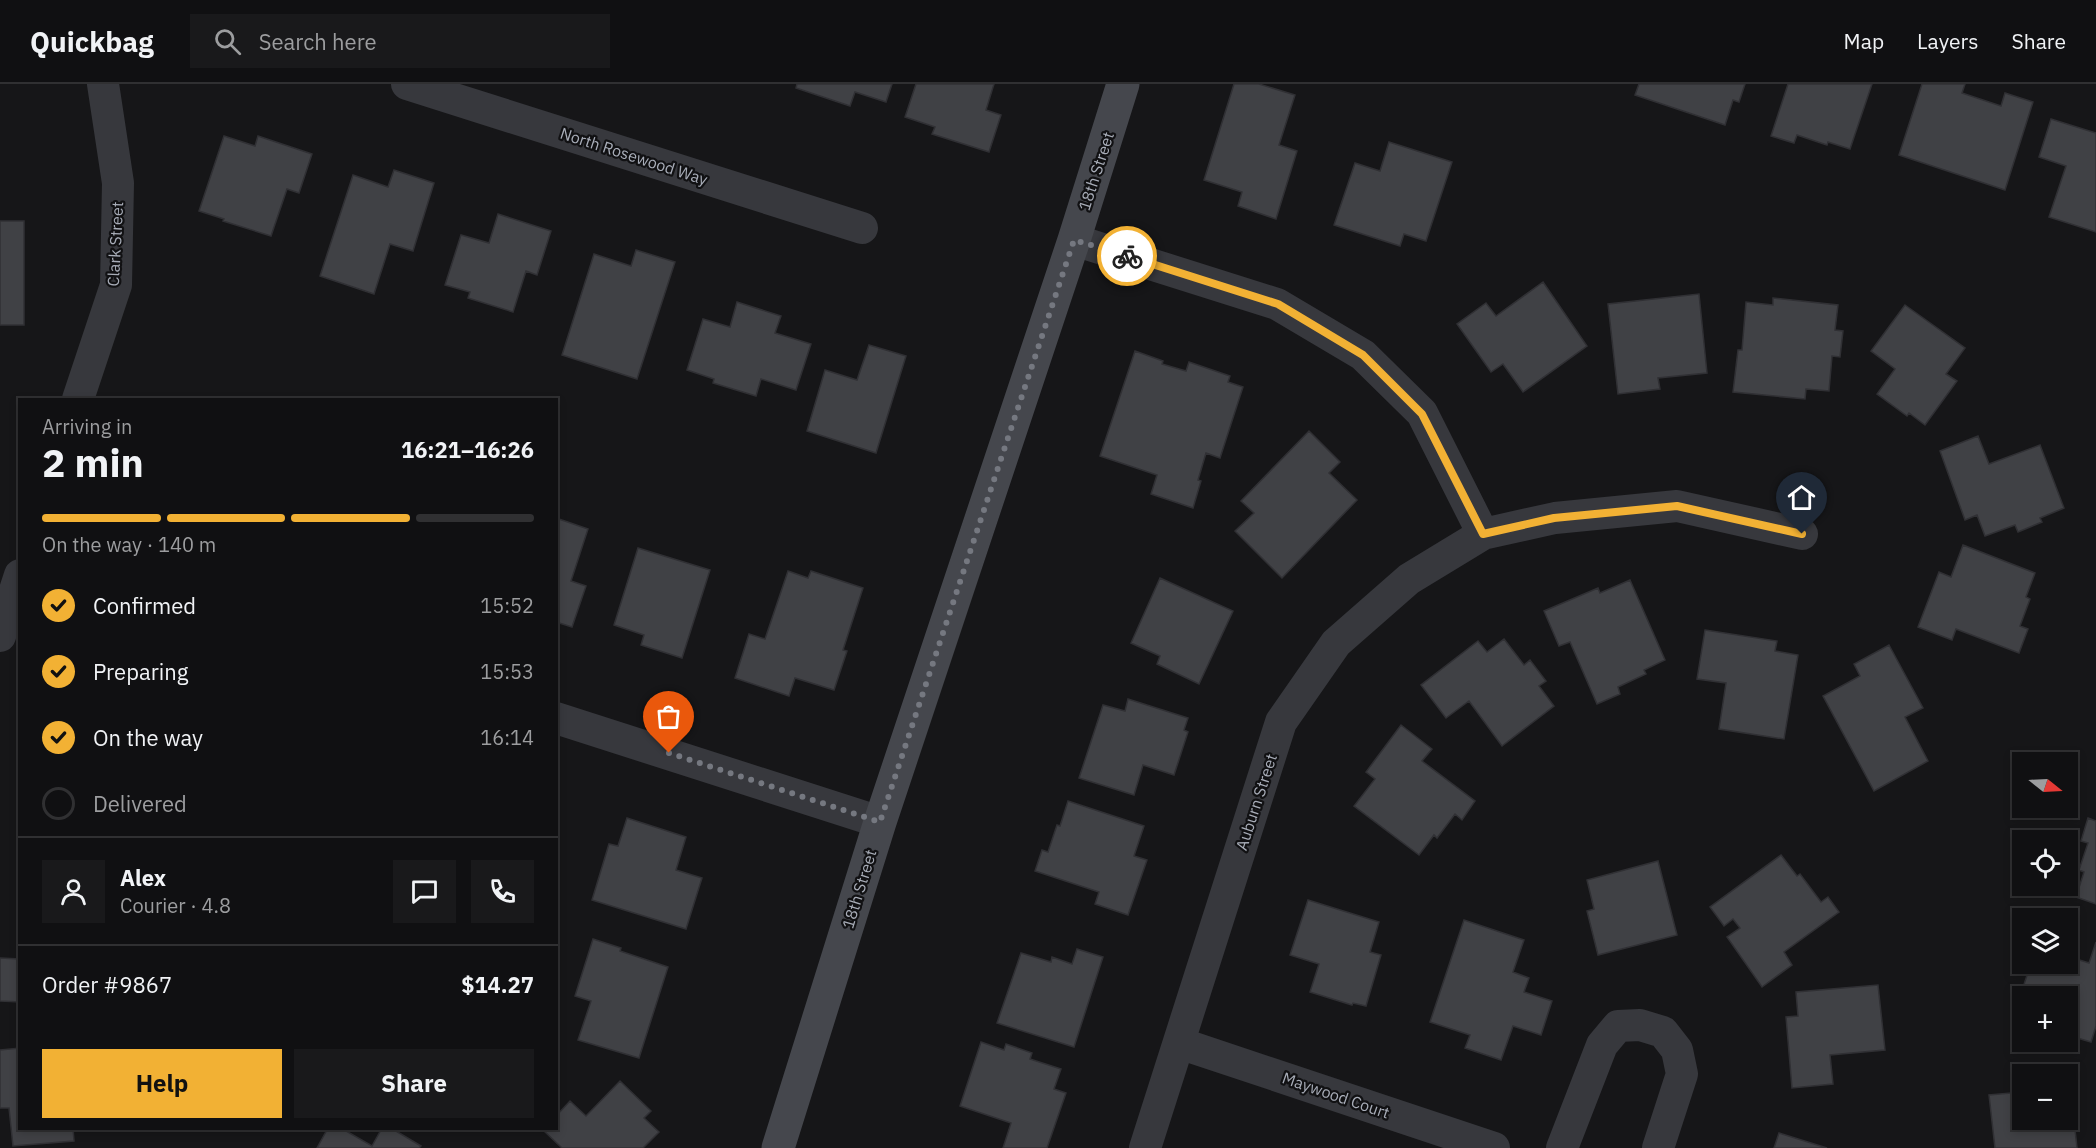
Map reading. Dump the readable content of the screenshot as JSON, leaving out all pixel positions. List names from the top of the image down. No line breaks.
{"streets":{"main road":["18th Street"],"street":["North Rosewood Way","Clark Street","Auburn Street","Maywood Court"]},"crossings":[["Auburn Street","Maywood Court"]],"north":"right","page":{"header":"Quickbag","search":"Search here","nav":["Map","Layers","Share"],"heading":["2 min","Arriving in","16:21–16:26"],"panel":["Alex","Courier · 4.8","Order #9867","$14.27"],"bar":"On the way · 140 m","list":[["Confirmed","15:52"],["Preparing","15:53"],["On the way","16:14"],"Delivered"],"map_buttons":["+","−"],"buttons":["Help","Share"]}}
